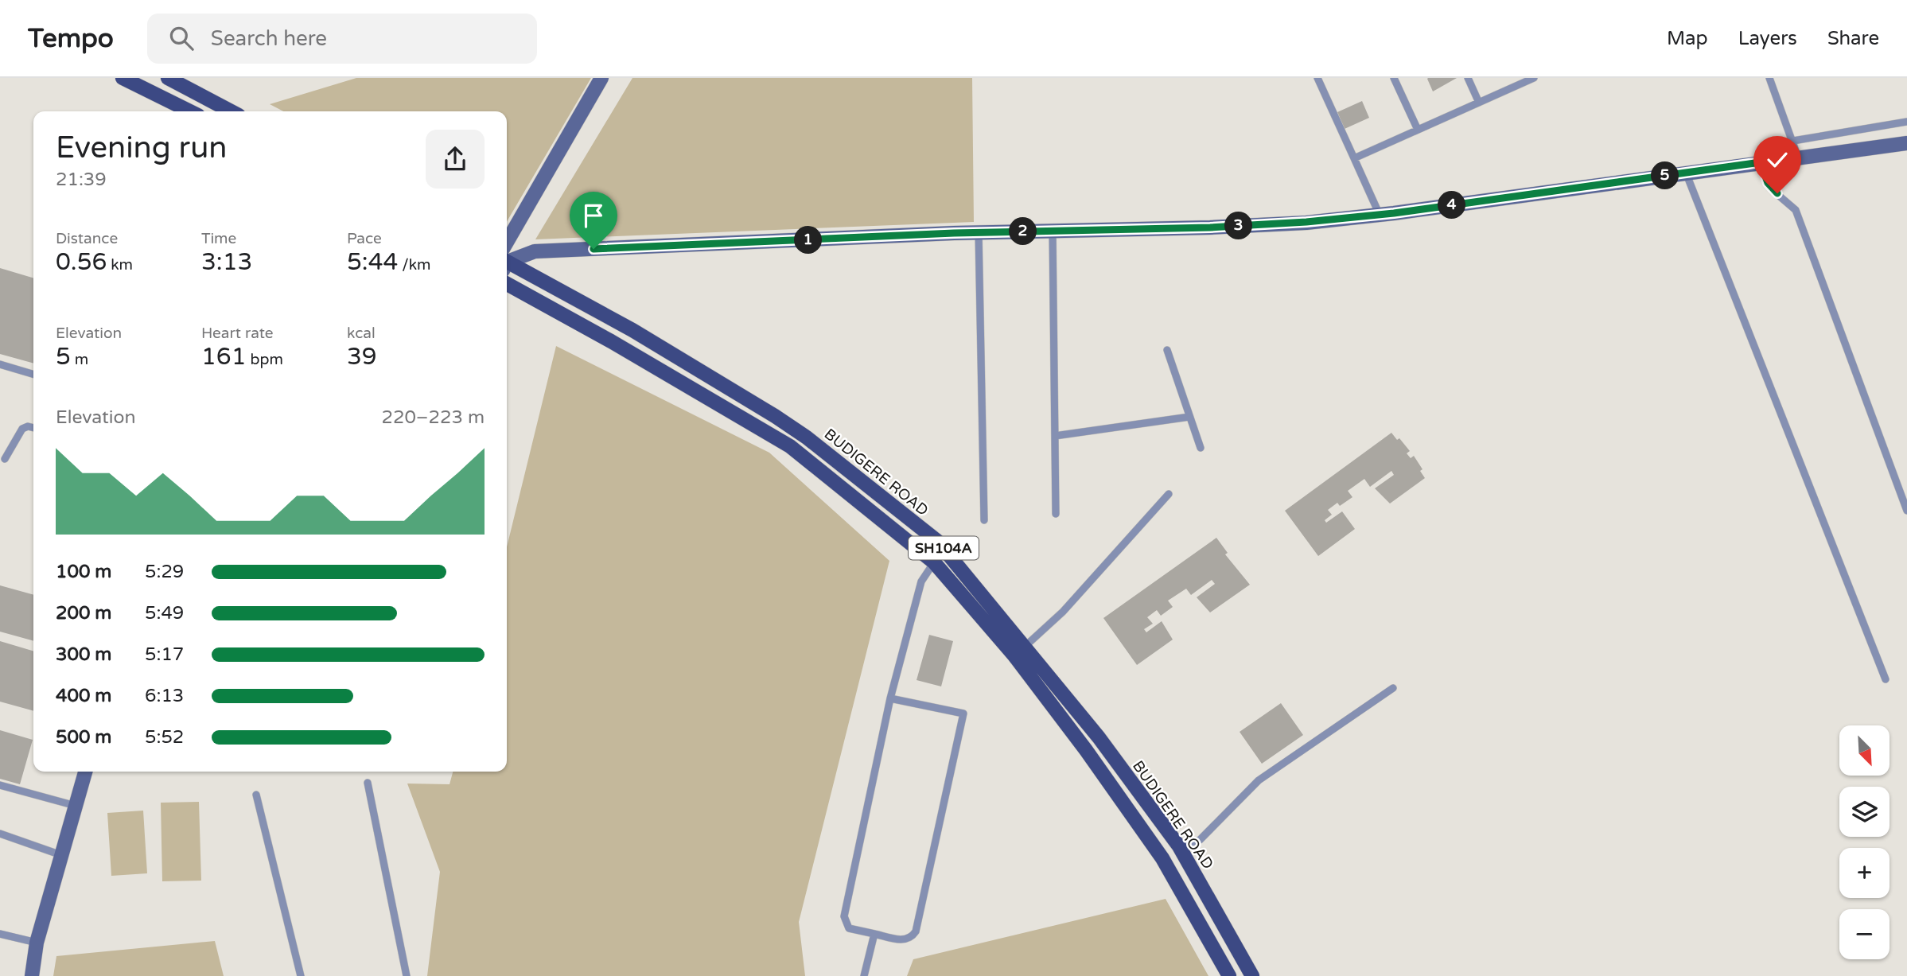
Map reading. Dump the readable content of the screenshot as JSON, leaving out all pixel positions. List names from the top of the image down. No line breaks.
{"streets":{"main road":["BUDIGERE ROAD","SH104A"]},"north":"bottom right","page":{"header":"Tempo","search":"Search here","nav":["Map","Layers","Share"],"heading":["Evening run","21:39"],"pins":["5","4","3","2","1"],"stats":[["Distance","0.56 km"],["Time","3:13"],["Pace","5:44 /km"],["Elevation","5 m"],["Heart rate","161 bpm"],["kcal","39"]],"chart":["Elevation","220–223 m"],"list":[{"name":"100 m","note":"5:29"},{"name":"200 m","note":"5:49"},{"name":"300 m","note":"5:17"},{"name":"400 m","note":"6:13"},{"name":"500 m","note":"5:52"}],"map_buttons":["+","−"]}}
